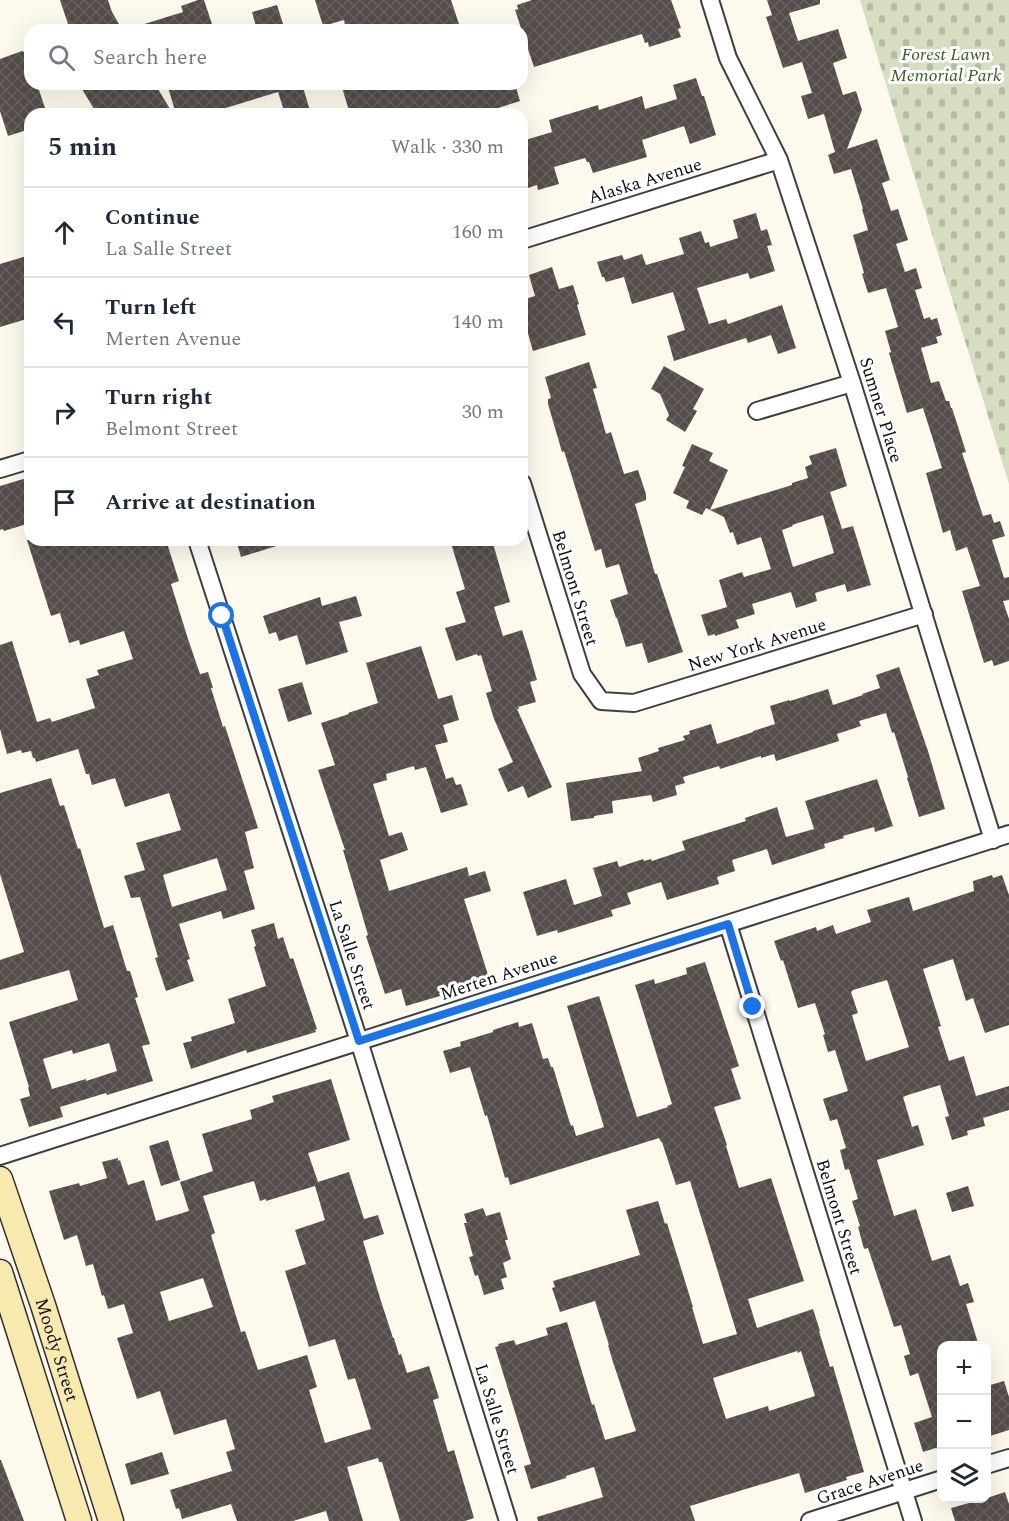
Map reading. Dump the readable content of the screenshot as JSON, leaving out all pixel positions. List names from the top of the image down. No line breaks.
{"streets":{"main road":["Moody Street"],"street":["Alaska Avenue","Sumner Place","Belmont Street","New York Avenue","La Salle Street","Merten Avenue","Grace Avenue"]},"crossings":[["Alaska Avenue","Sumner Place"],["Sumner Place","New York Avenue"],["Sumner Place","Merten Avenue"],["Belmont Street","New York Avenue"],["Belmont Street","Merten Avenue"],["Belmont Street","Grace Avenue"],["La Salle Street","Merten Avenue"]],"parks":["Forest Lawn Memorial Park"],"page":{"search":"Search here","heading":["5 min","Walk · 330 m"],"list":[["Continue","La Salle Street","160 m"],["Turn left","Merten Avenue","140 m"],["Turn right","Belmont Street","30 m"],"Arrive at destination"],"map_buttons":["+","−"]}}
